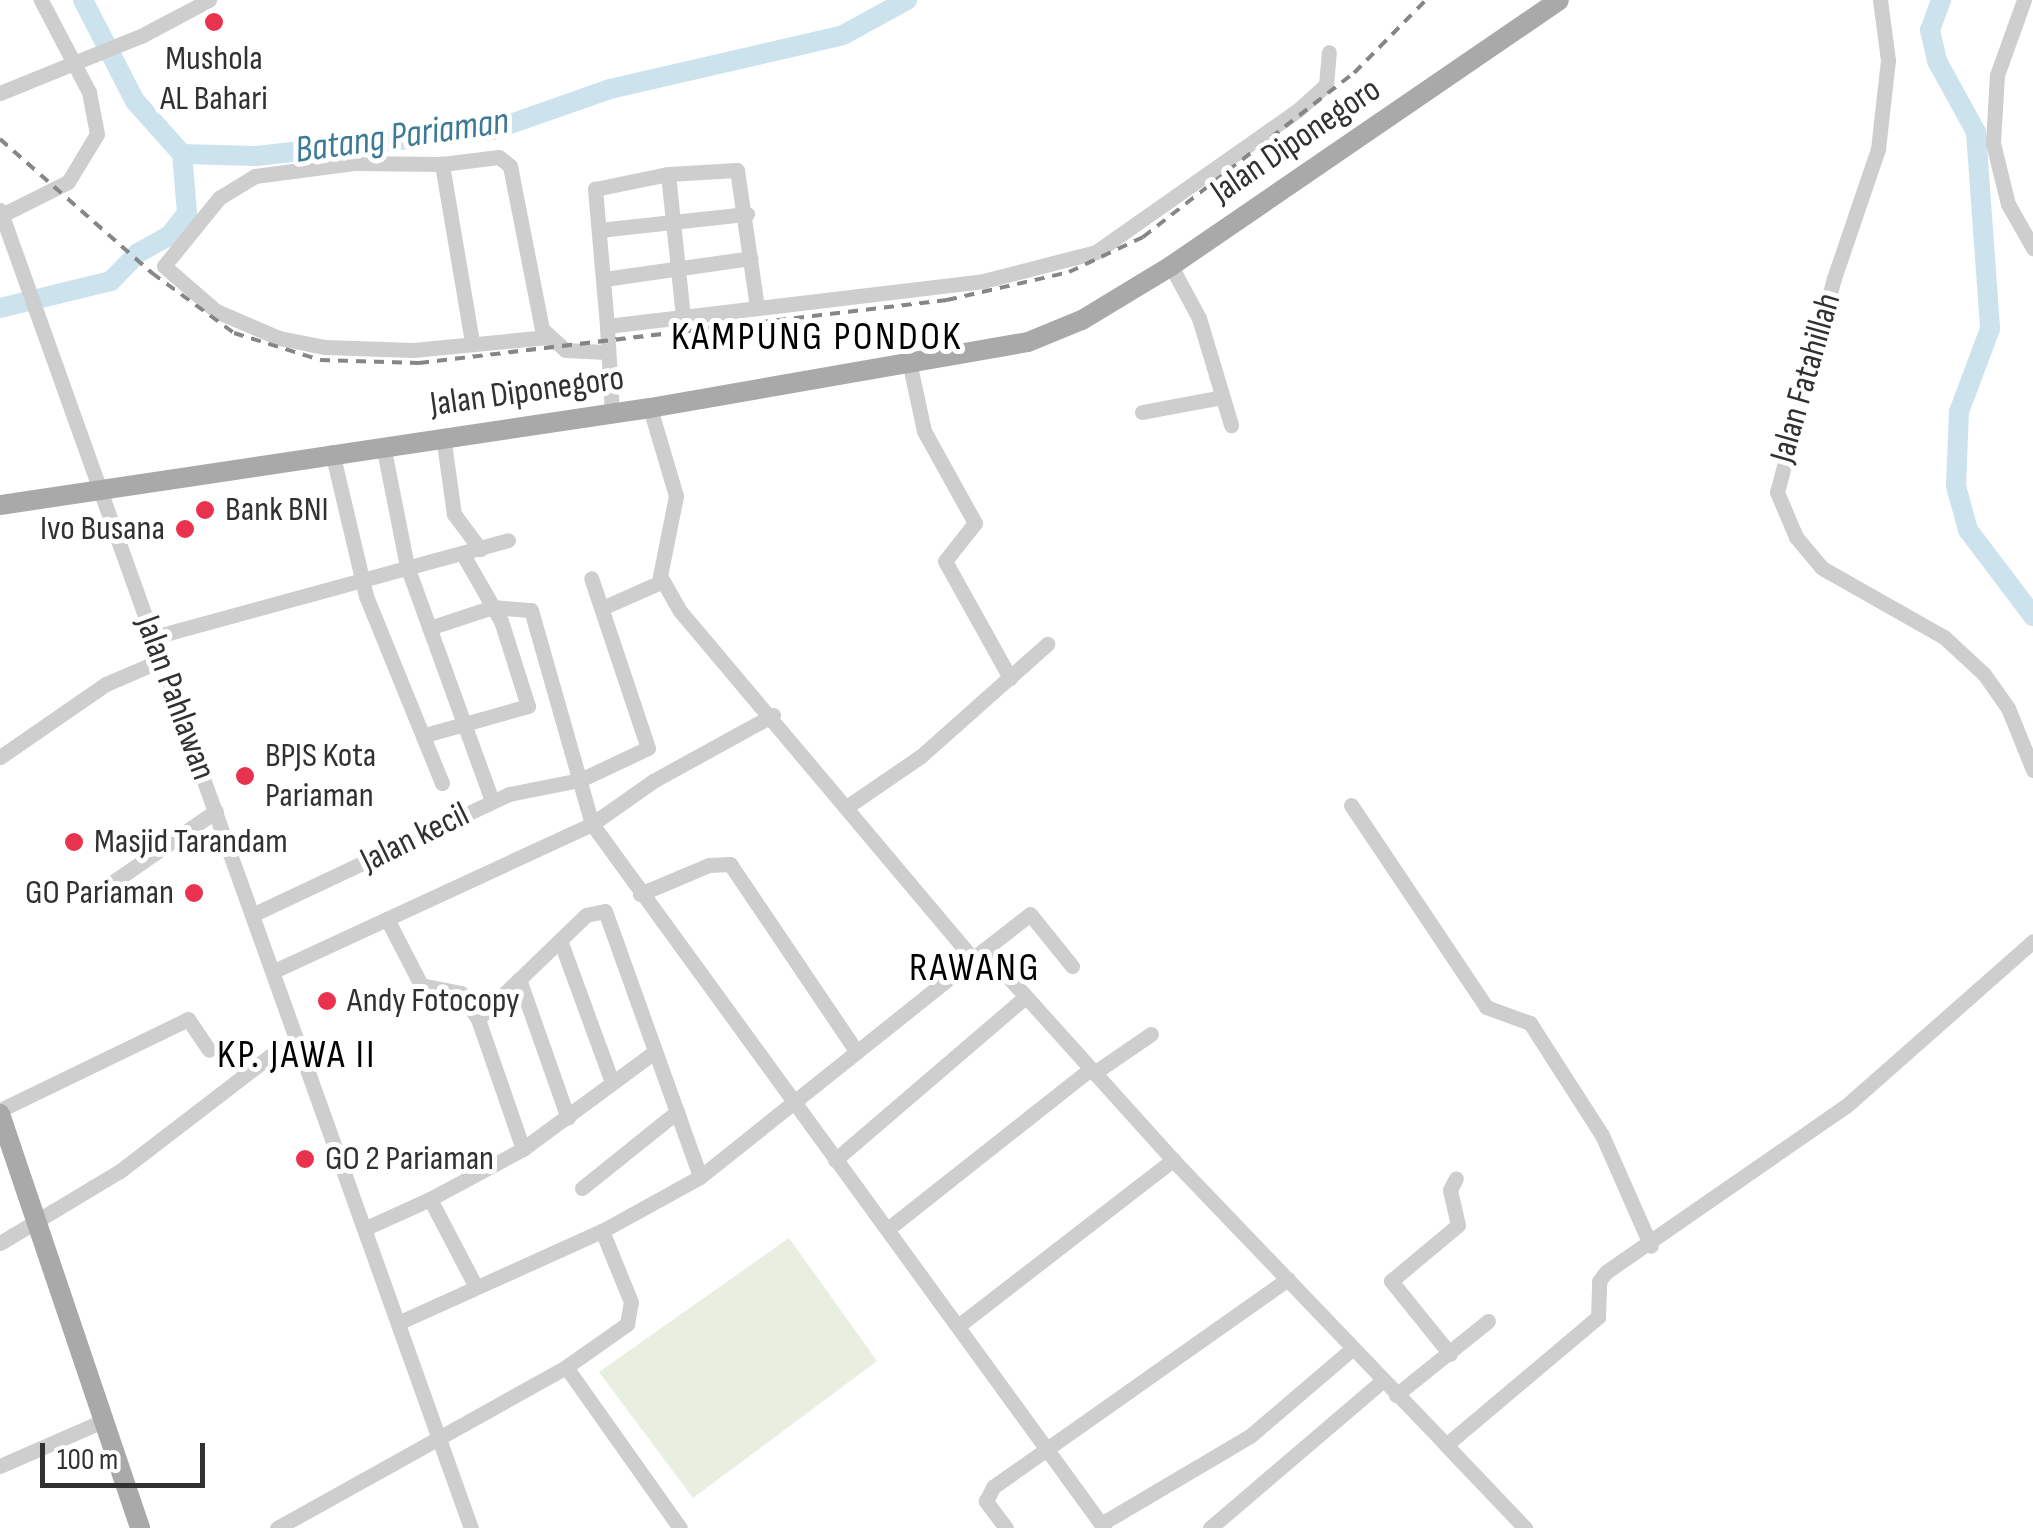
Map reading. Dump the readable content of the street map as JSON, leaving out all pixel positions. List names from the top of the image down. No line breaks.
{"streets":{"main road":["Jalan Diponegoro"],"street":["Jalan Fatahillah","Jalan Pahlawan","Jalan kecil"]},"crossings":[["Jalan Diponegoro","Jalan Pahlawan"],["Jalan Pahlawan","Jalan kecil"]],"districts":["KAMPUNG PONDOK","RAWANG","KP. JAWA II"],"water":["Batang Pariaman"],"places":["Mushola AL Bahari","Bank BNI","Ivo Busana","BPJS Kota Pariaman","Masjid Tarandam","GO Pariaman","Andy Fotocopy","GO 2 Pariaman"],"scale_bar":"100 m"}
